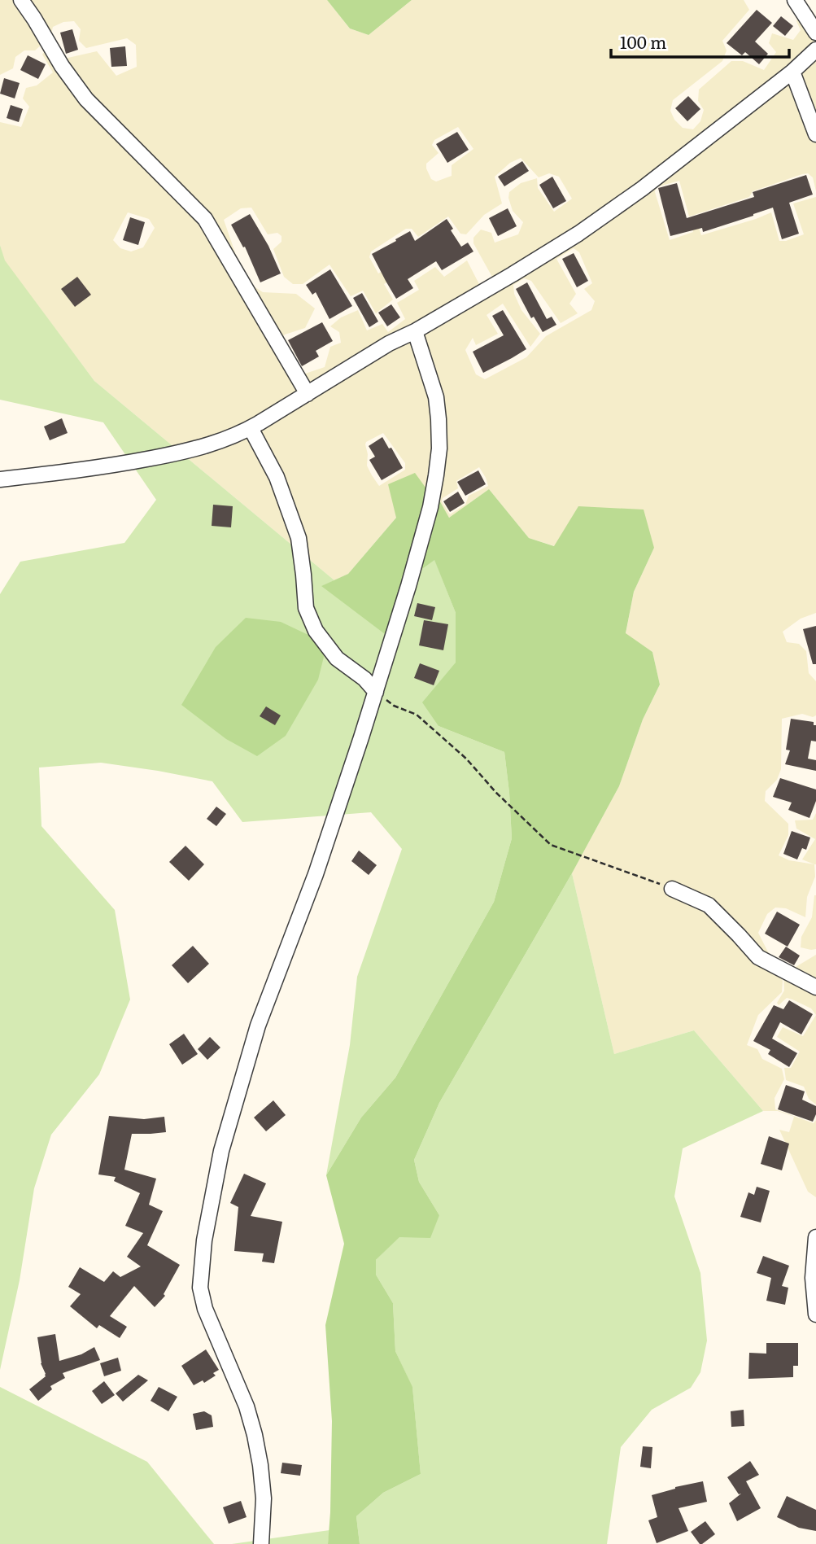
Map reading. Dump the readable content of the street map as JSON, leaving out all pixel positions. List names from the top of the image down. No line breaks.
{"scale_bar":"100 m"}
